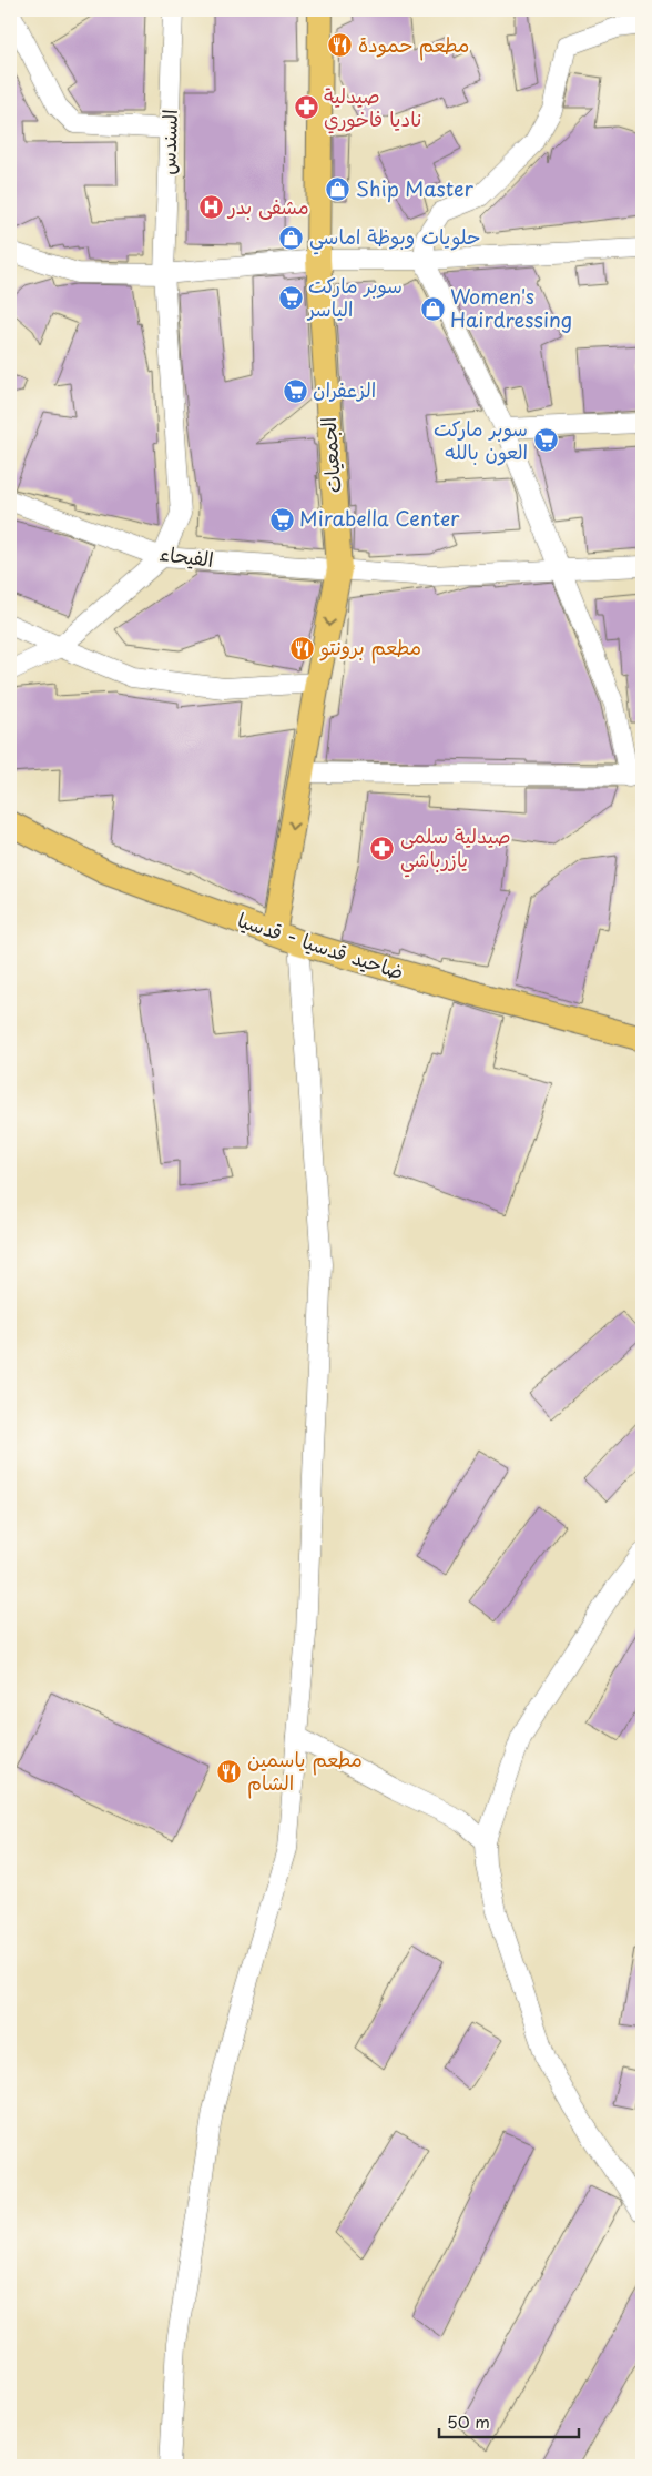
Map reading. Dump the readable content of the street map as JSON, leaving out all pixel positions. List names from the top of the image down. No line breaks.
{"streets":{"main road":["الجمعيات","ضاحيد قدسيا - قدسيا"],"street":["السندس","الفيحاء"]},"crossings":[["السندس","الفيحاء"],["الجمعيات","الفيحاء"],["الجمعيات","ضاحيد قدسيا - قدسيا"]],"one_way":["الجمعيات"],"places":{"restaurant":["مطعم حمودة","مطعم برونتو","مطعم ياسمين الشام"],"pharmacy":["صيدلية ناديا فاخوري","صيدلية سلمى يازرباشي"],"shop":["Ship Master","حلويات وبوظة اماسي","Women's Hairdressing"],"hospital":["مشفى بدر"],"supermarket":["سوبر ماركت الياسر","الزعفران","سوبر ماركت العون بالله","Mirabella Center"]},"scale_bar":"50 m"}
